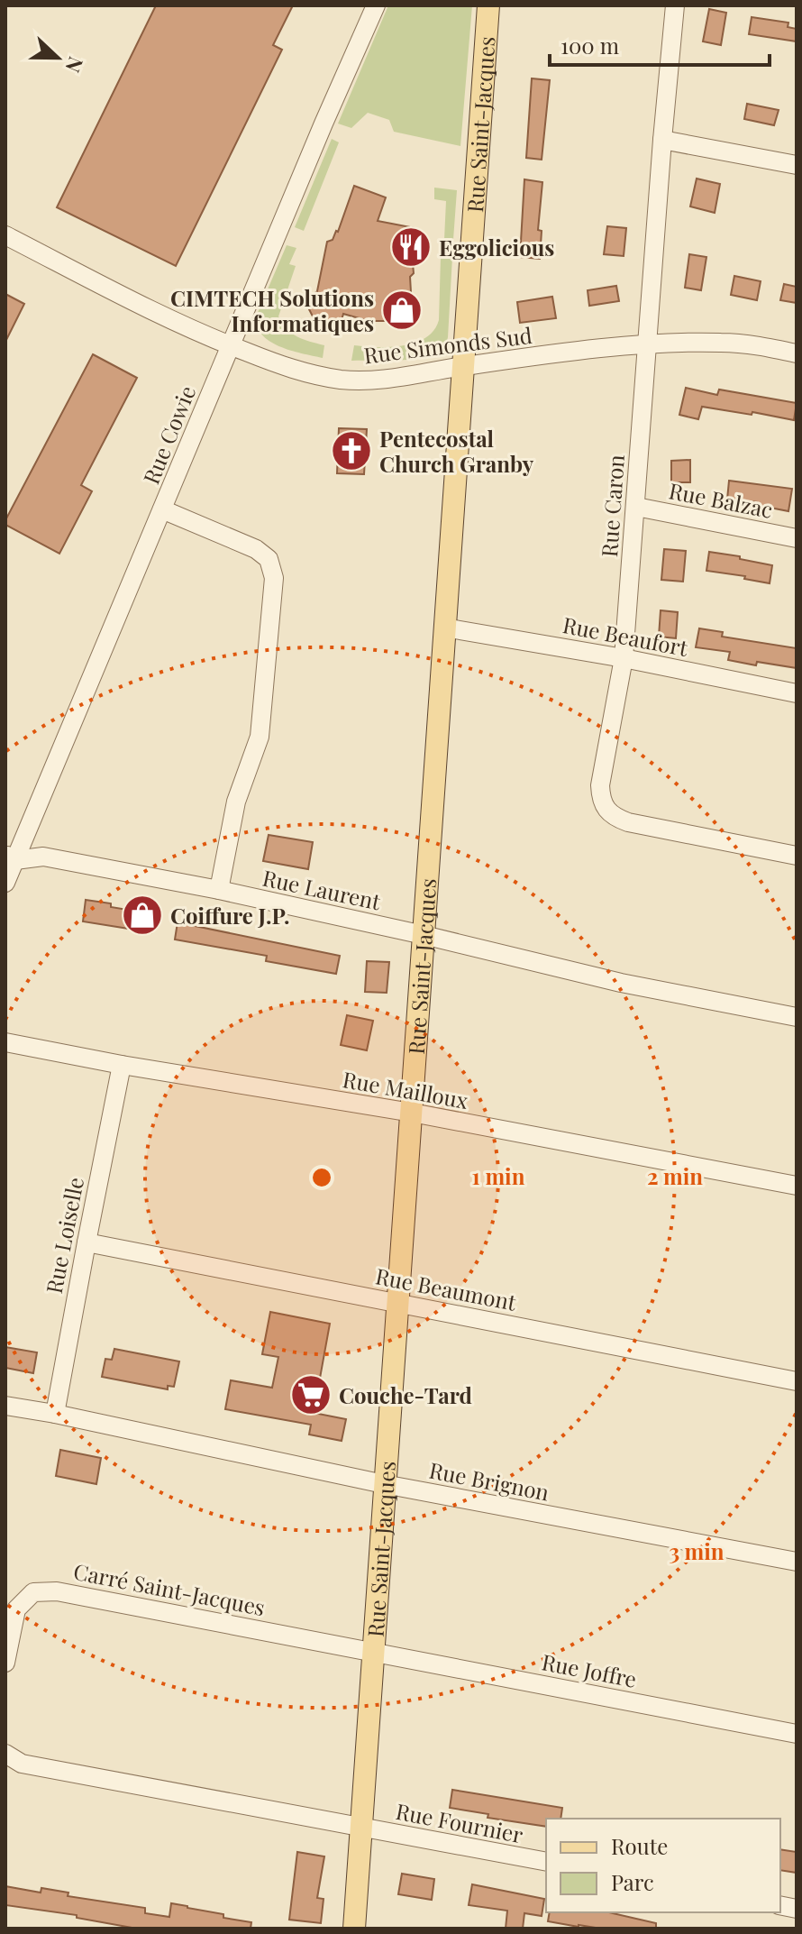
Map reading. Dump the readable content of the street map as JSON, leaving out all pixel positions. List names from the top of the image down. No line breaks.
{"streets":{"main road":["Rue Saint-Jacques"],"street":["Rue Simonds Sud","Rue Cowie","Rue Balzac","Rue Caron","Rue Beaufort","Rue Laurent","Rue Mailloux","Rue Loiselle","Rue Beaumont","Rue Brignon","Carré Saint-Jacques","Rue Joffre","Rue Fournier"]},"crossings":[["Rue Saint-Jacques","Rue Simonds Sud"],["Rue Saint-Jacques","Rue Beaufort"],["Rue Saint-Jacques","Rue Laurent"],["Rue Saint-Jacques","Rue Mailloux"],["Rue Saint-Jacques","Rue Beaumont"],["Rue Saint-Jacques","Rue Brignon"],["Rue Saint-Jacques","Carré Saint-Jacques"],["Rue Saint-Jacques","Rue Joffre"],["Rue Saint-Jacques","Rue Fournier"],["Rue Simonds Sud","Rue Cowie"],["Rue Simonds Sud","Rue Caron"],["Rue Cowie","Rue Laurent"],["Rue Balzac","Rue Caron"],["Rue Caron","Rue Beaufort"],["Rue Mailloux","Rue Loiselle"],["Rue Loiselle","Rue Beaumont"],["Rue Loiselle","Rue Brignon"],["Carré Saint-Jacques","Rue Joffre"]],"places":{"restaurant":["Eggolicious"],"shop":["CIMTECH Solutions Informatiques","Coiffure J.P."],"church":["Pentecostal Church Granby"],"supermarket":["Couche-Tard"]},"legend":["Route","Parc"],"scale_bar":"100 m","north":"right","rings":["1 min","2 min","3 min"]}
